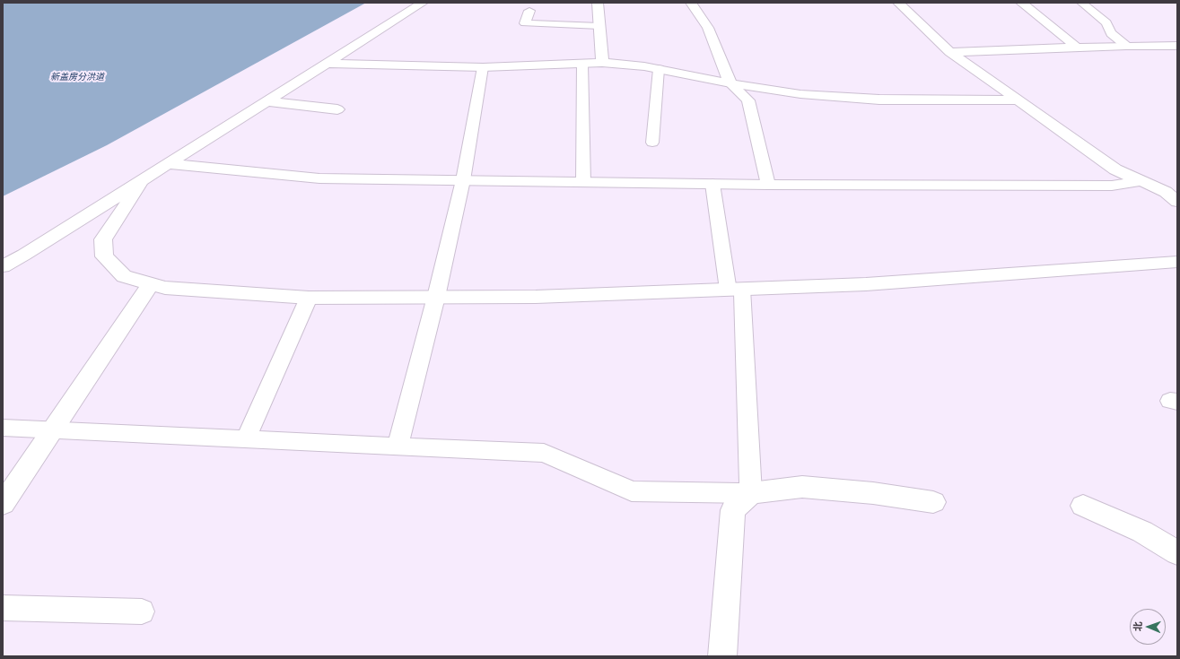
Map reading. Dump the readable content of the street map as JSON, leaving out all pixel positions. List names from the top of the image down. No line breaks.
{"water":["新盖房分洪道"],"north":"left"}
